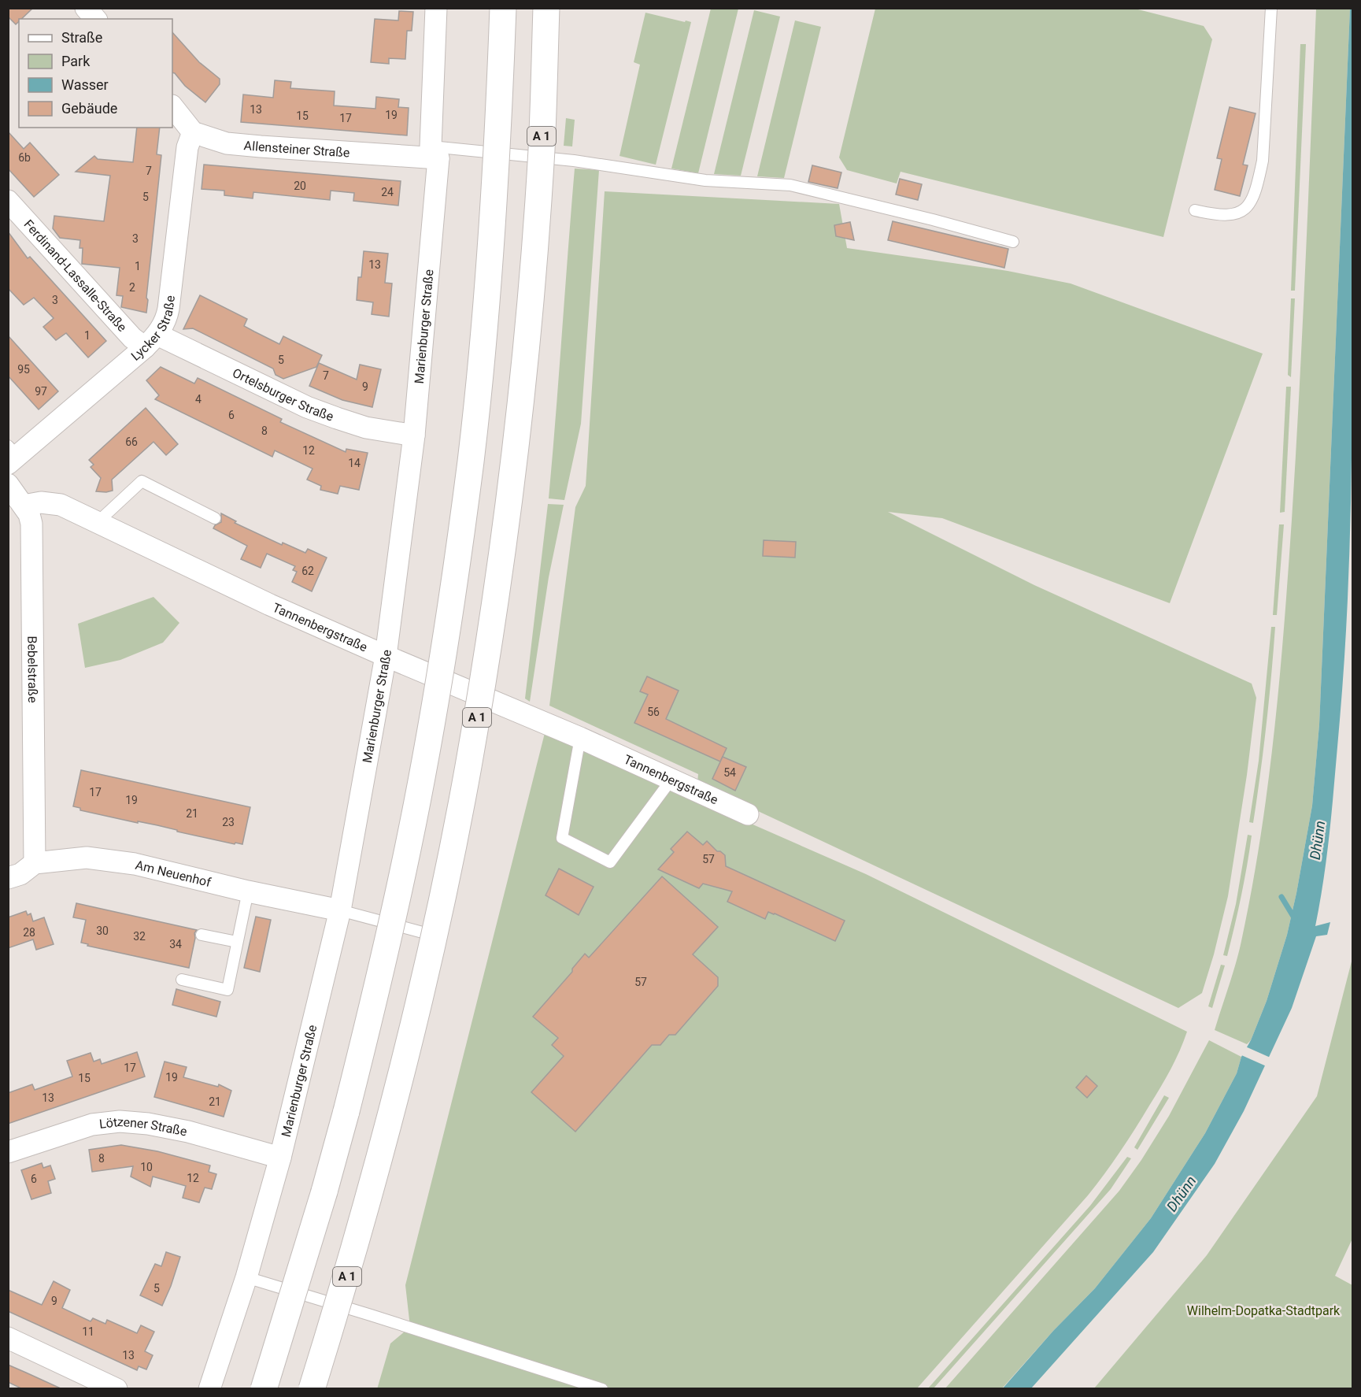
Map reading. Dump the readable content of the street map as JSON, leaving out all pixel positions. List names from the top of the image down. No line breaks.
{"streets":{"highway":["A 1"],"street":["Allensteiner Straße","Ferdinand-Lassalle-Straße","Lycker Straße","Marienburger Straße","Ortelsburger Straße","Tannenbergstraße","Bebelstraße","Am Neuenhof","Lötzener Straße"]},"crossings":[["Allensteiner Straße","Lycker Straße"],["Allensteiner Straße","Marienburger Straße"],["Ferdinand-Lassalle-Straße","Lycker Straße"],["Ferdinand-Lassalle-Straße","Ortelsburger Straße"],["Lycker Straße","Ortelsburger Straße"],["Marienburger Straße","Ortelsburger Straße"],["Marienburger Straße","Tannenbergstraße"],["Marienburger Straße","Am Neuenhof"],["Marienburger Straße","Lötzener Straße"],["Tannenbergstraße","Bebelstraße"],["Bebelstraße","Am Neuenhof"]],"water":["Dhünn"],"parks":["Wilhelm-Dopatka-Stadtpark"],"house_numbers":["13","19","15","17","6b","7","20","24","5","3","13","1","2","3","1","5","95","7","9","97","4","6","8","66","12","14","62","56","54","17","19","21","23","57","30","28","32","34","57","17","19","15","13","21","8","10","12","6","5","9","11","13"],"legend":["Straße","Park","Wasser","Gebäude"]}
